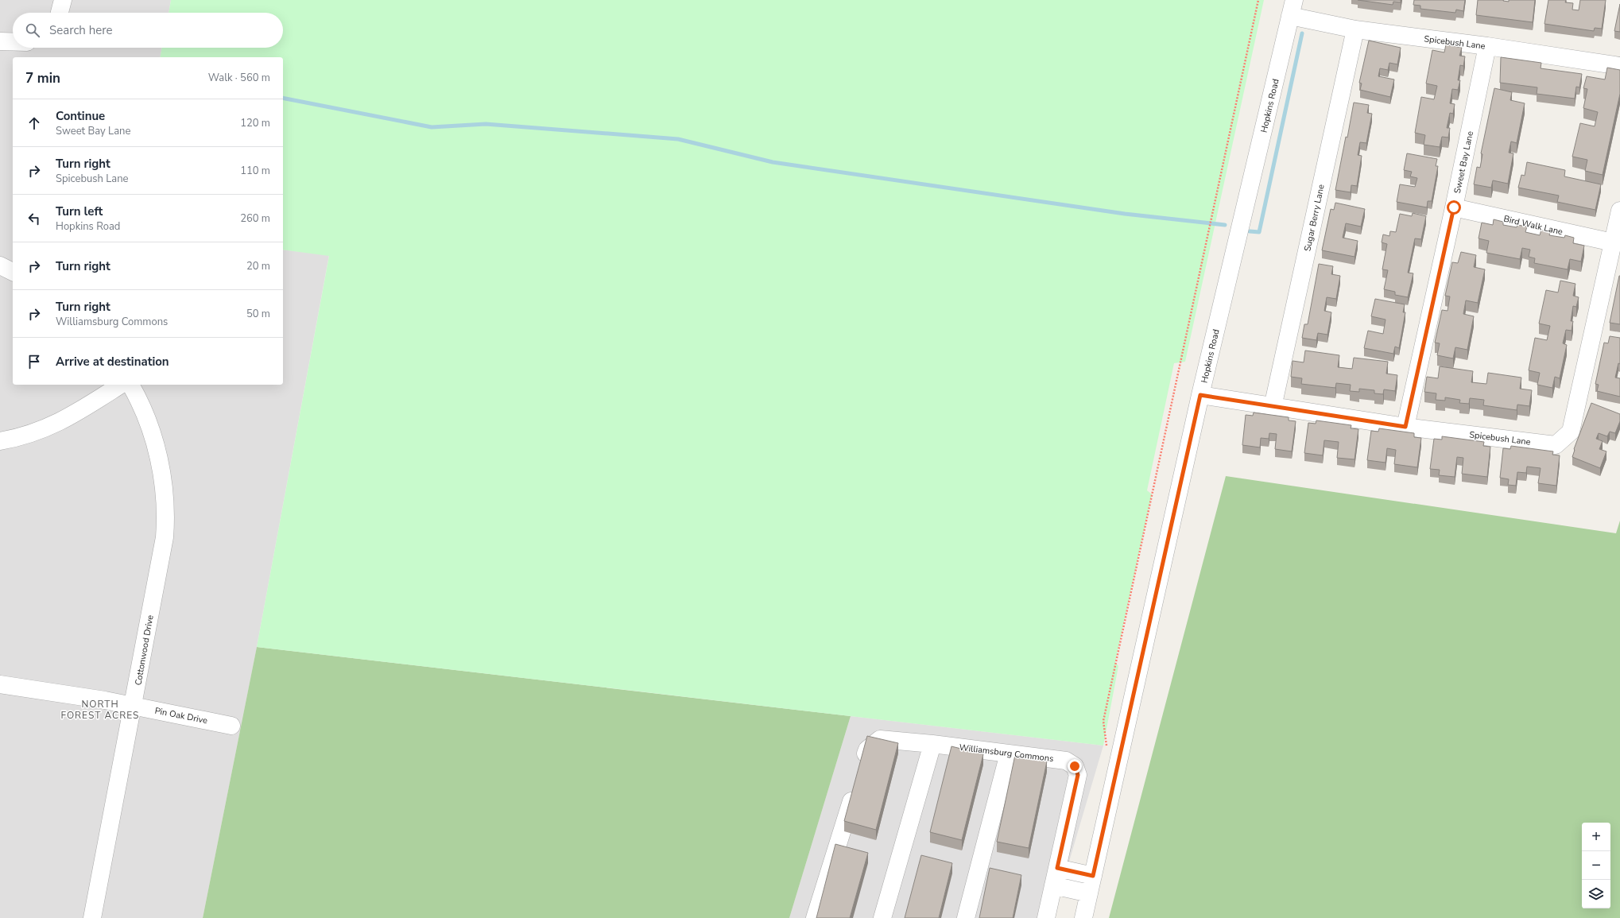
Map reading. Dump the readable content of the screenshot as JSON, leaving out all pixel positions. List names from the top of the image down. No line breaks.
{"streets":{"street":["Spicebush Lane","Hopkins Road","Sweet Bay Lane","Sugar Berry Lane","Bird Walk Lane","Cottonwood Drive","Pin Oak Drive","Williamsburg Commons"]},"crossings":[["Spicebush Lane","Hopkins Road"],["Spicebush Lane","Sweet Bay Lane"],["Spicebush Lane","Sugar Berry Lane"],["Spicebush Lane","Bird Walk Lane"],["Sweet Bay Lane","Bird Walk Lane"],["Cottonwood Drive","Pin Oak Drive"]],"districts":["NORTH FOREST ACRES"],"page":{"search":"Search here","heading":["7 min","Walk · 560 m"],"list":[["Continue","Sweet Bay Lane","120 m"],["Turn right","Spicebush Lane","110 m"],["Turn left","Hopkins Road","260 m"],["Turn right","20 m"],["Turn right","Williamsburg Commons","50 m"],"Arrive at destination"],"map_buttons":["+","−"]}}
